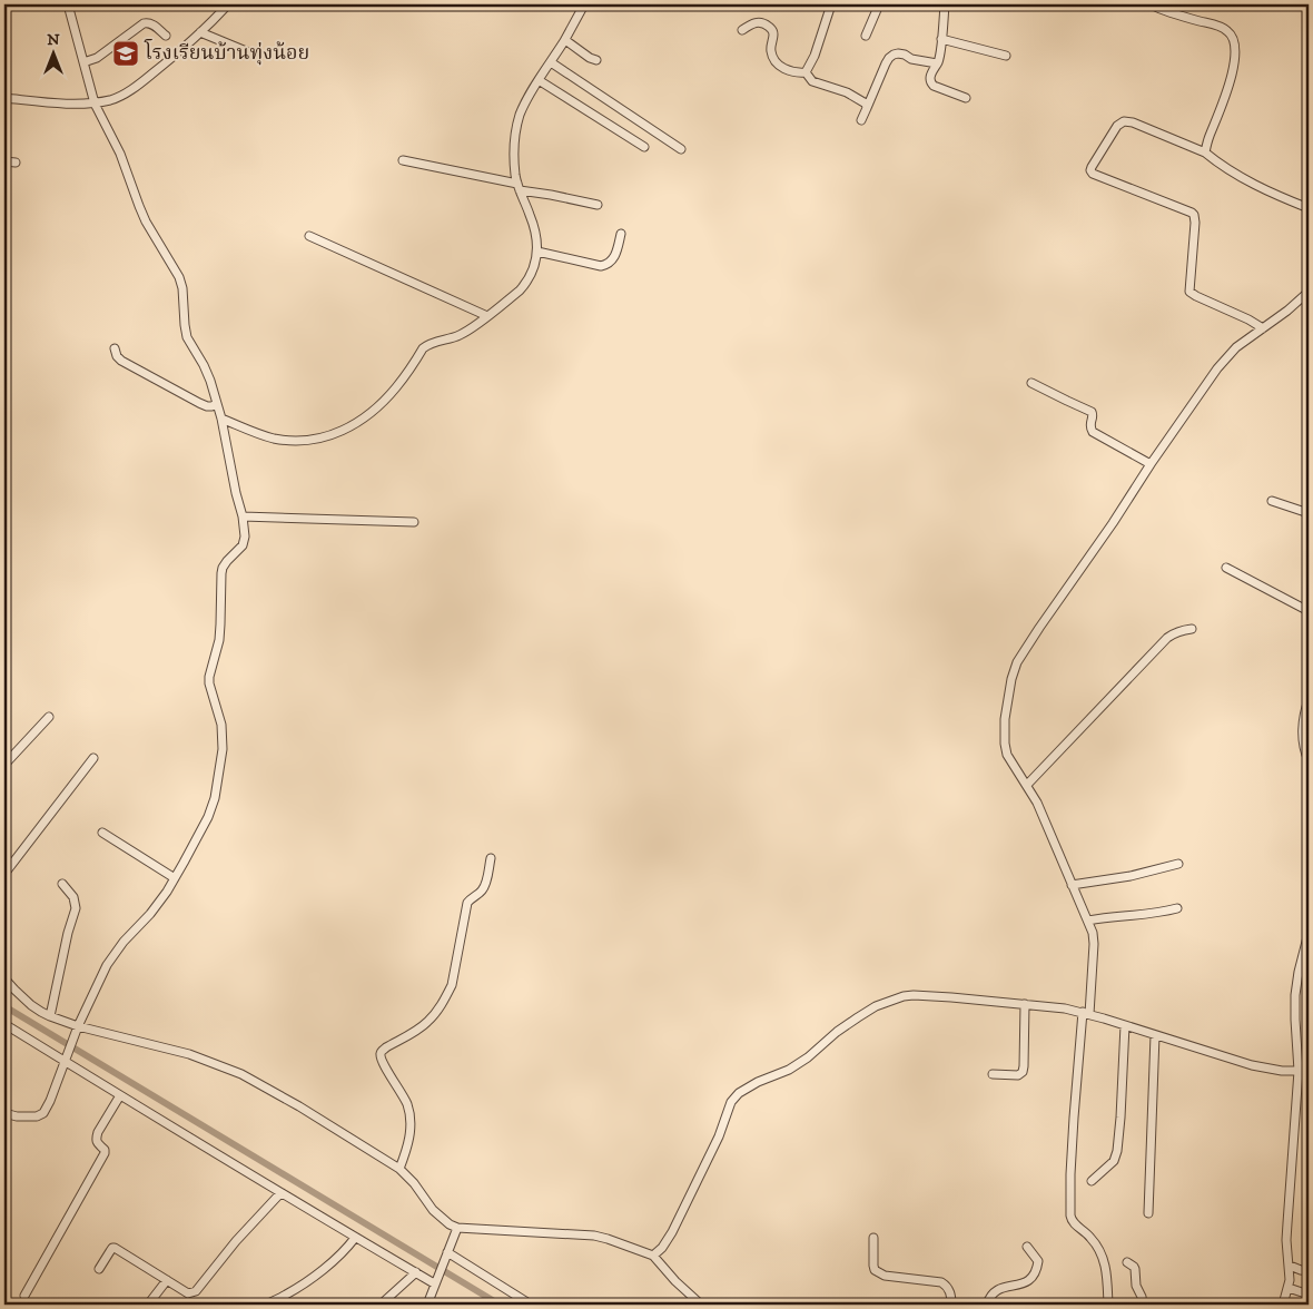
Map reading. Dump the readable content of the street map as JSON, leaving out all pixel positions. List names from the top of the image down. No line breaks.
{"places":{"school or university":["โรงเรียนบ้านทุ่งน้อย"]},"north":"top"}
